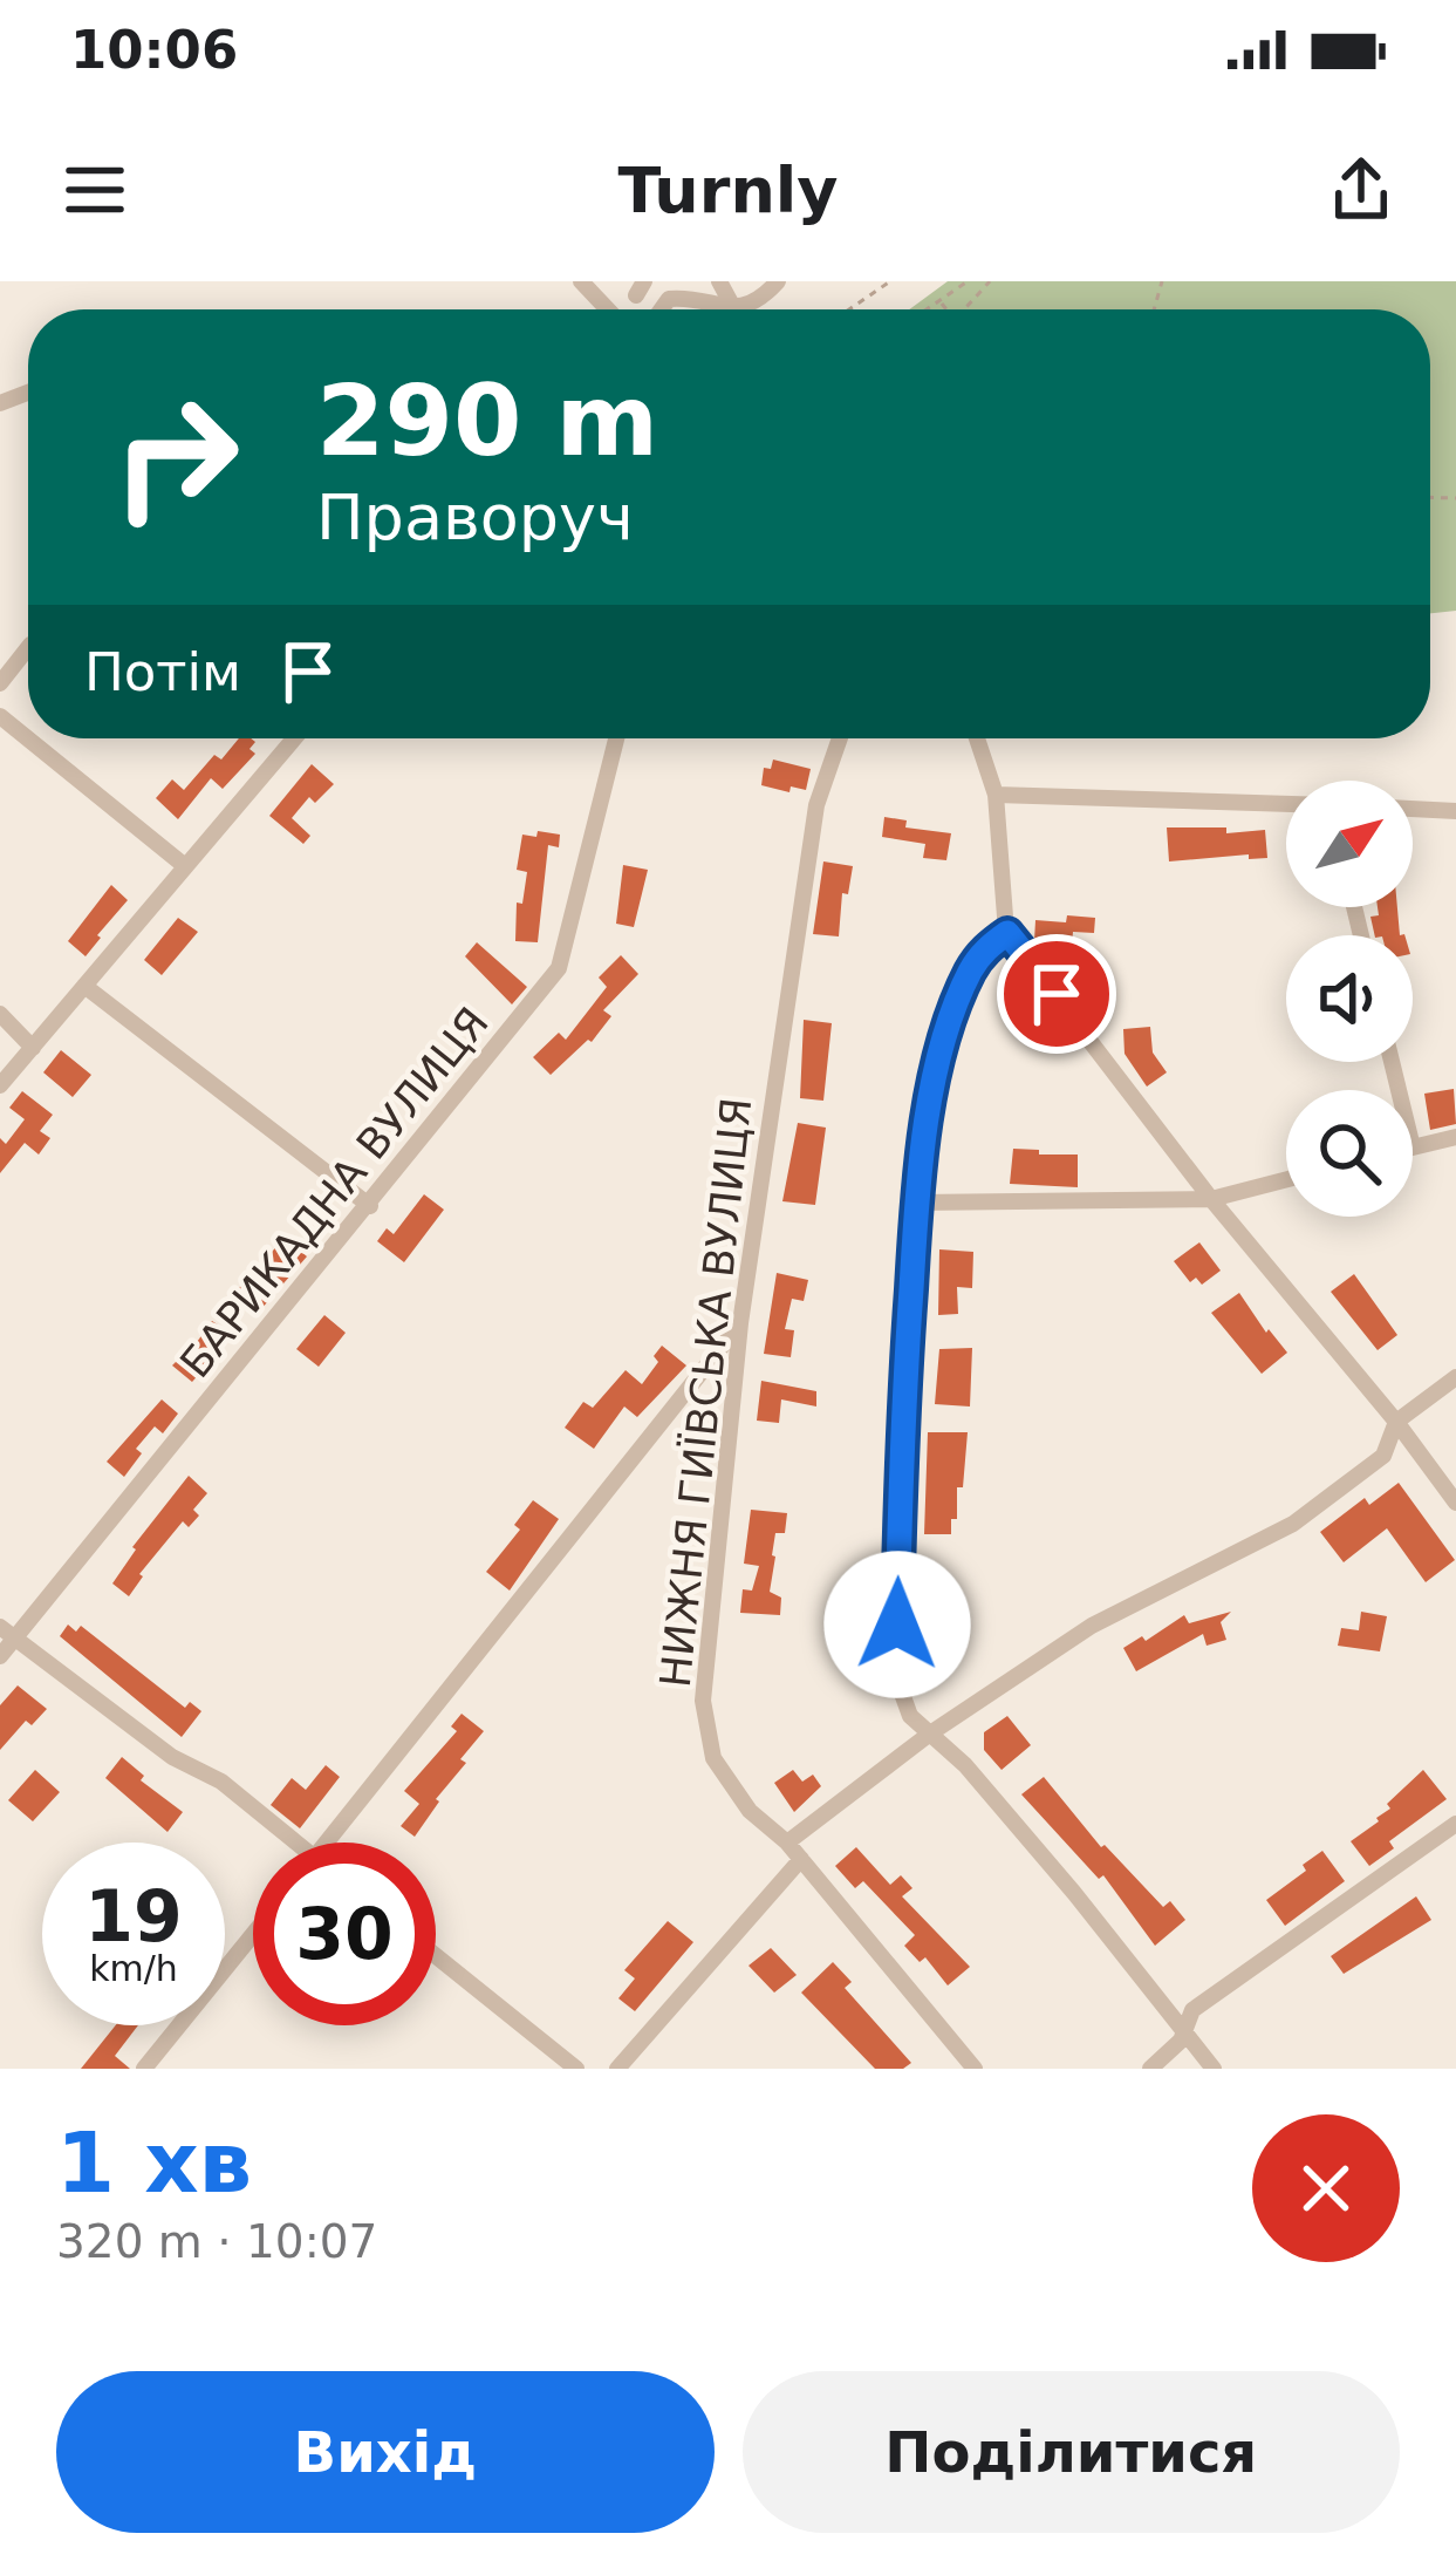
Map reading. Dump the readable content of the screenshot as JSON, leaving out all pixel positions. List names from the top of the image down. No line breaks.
{"streets":{"street":["БАРИКАДНА ВУЛИЦЯ","НИЖНЯ ГИЇВСЬКА ВУЛИЦЯ"]},"north":"top right","page":{"status":"10:06","header":"Turnly","turn":["290 m","Праворуч"],"then":"Потім","speed":"19 km/h","limit":"30","heading":["1 хв","320 m · 10:07"],"buttons":["Вихід","Поділитися"]}}
